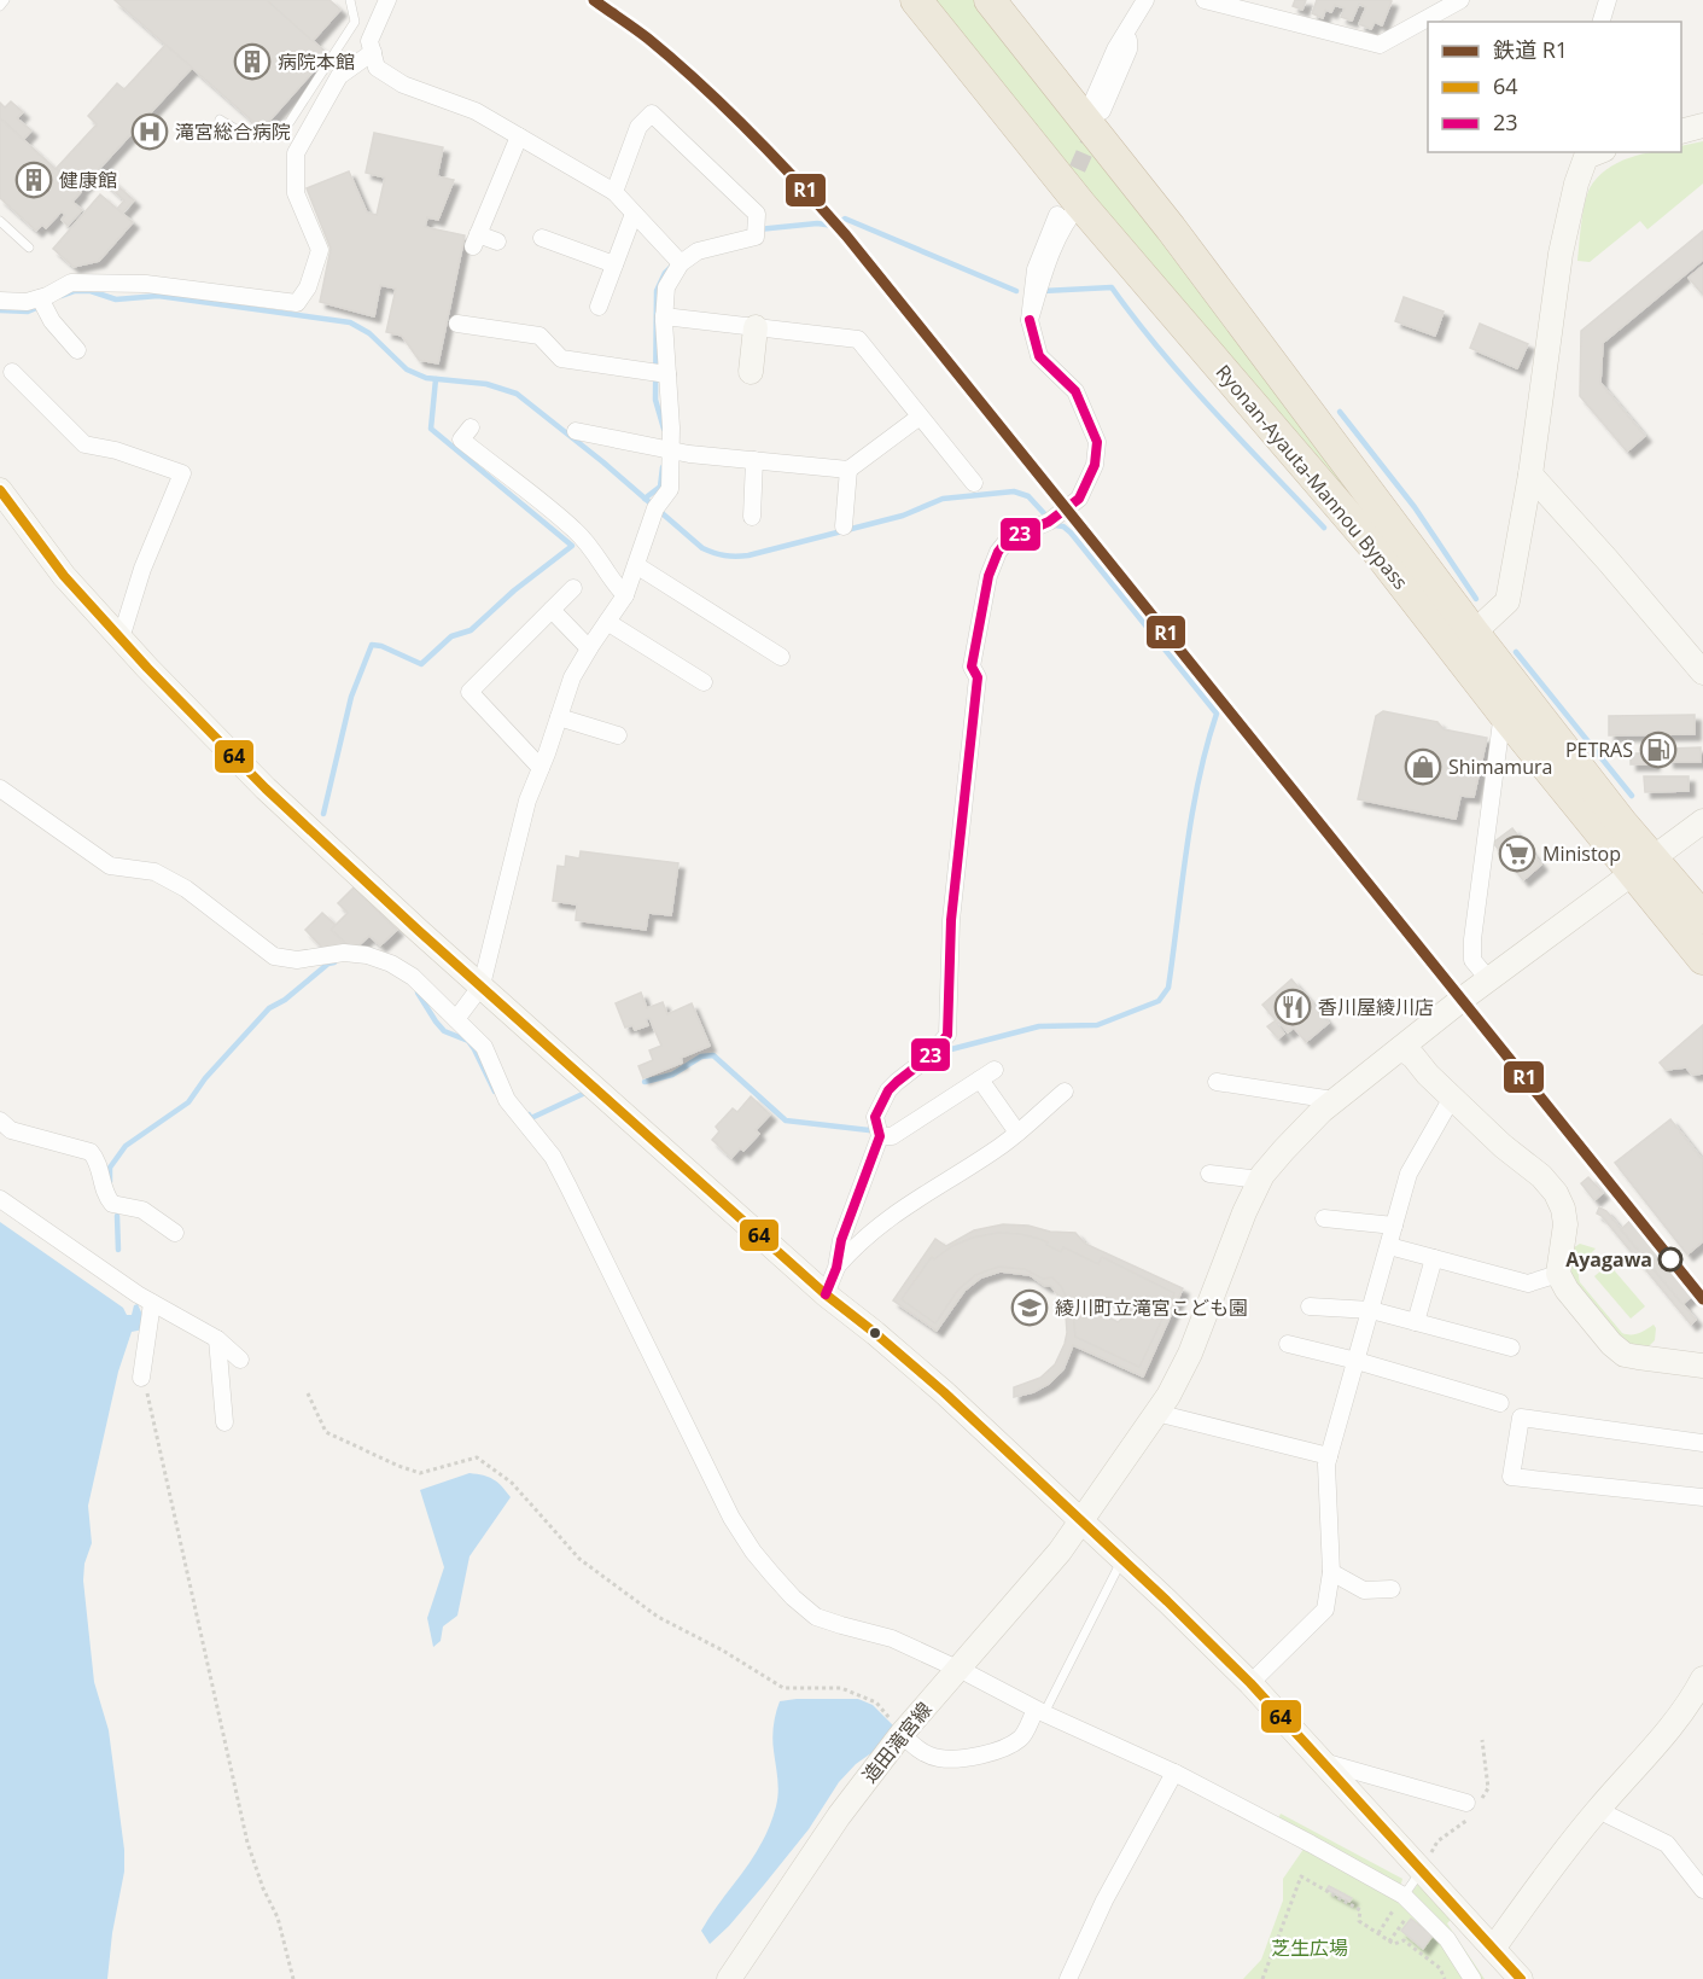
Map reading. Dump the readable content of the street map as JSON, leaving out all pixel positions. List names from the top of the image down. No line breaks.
{"streets":{"highway":["Ryonan-Ayauta-Mannou Bypass"],"main road":["造田滝宮線"]},"crossings":[["Ryonan-Ayauta-Mannou Bypass","造田滝宮線"]],"parks":["芝生広場"],"places":{"building":["病院本館","健康館"],"hospital":["滝宮総合病院"],"fuel station":["PETRAS"],"shop":["Shimamura"],"supermarket":["Ministop"],"restaurant":["香川屋綾川店"],"other":["Ayagawa"],"school or university":["綾川町立滝宮こども園"]},"lines":["rail line R1","transit line 23","transit line 64"],"legend":["鉄道 R1","64","23"]}
